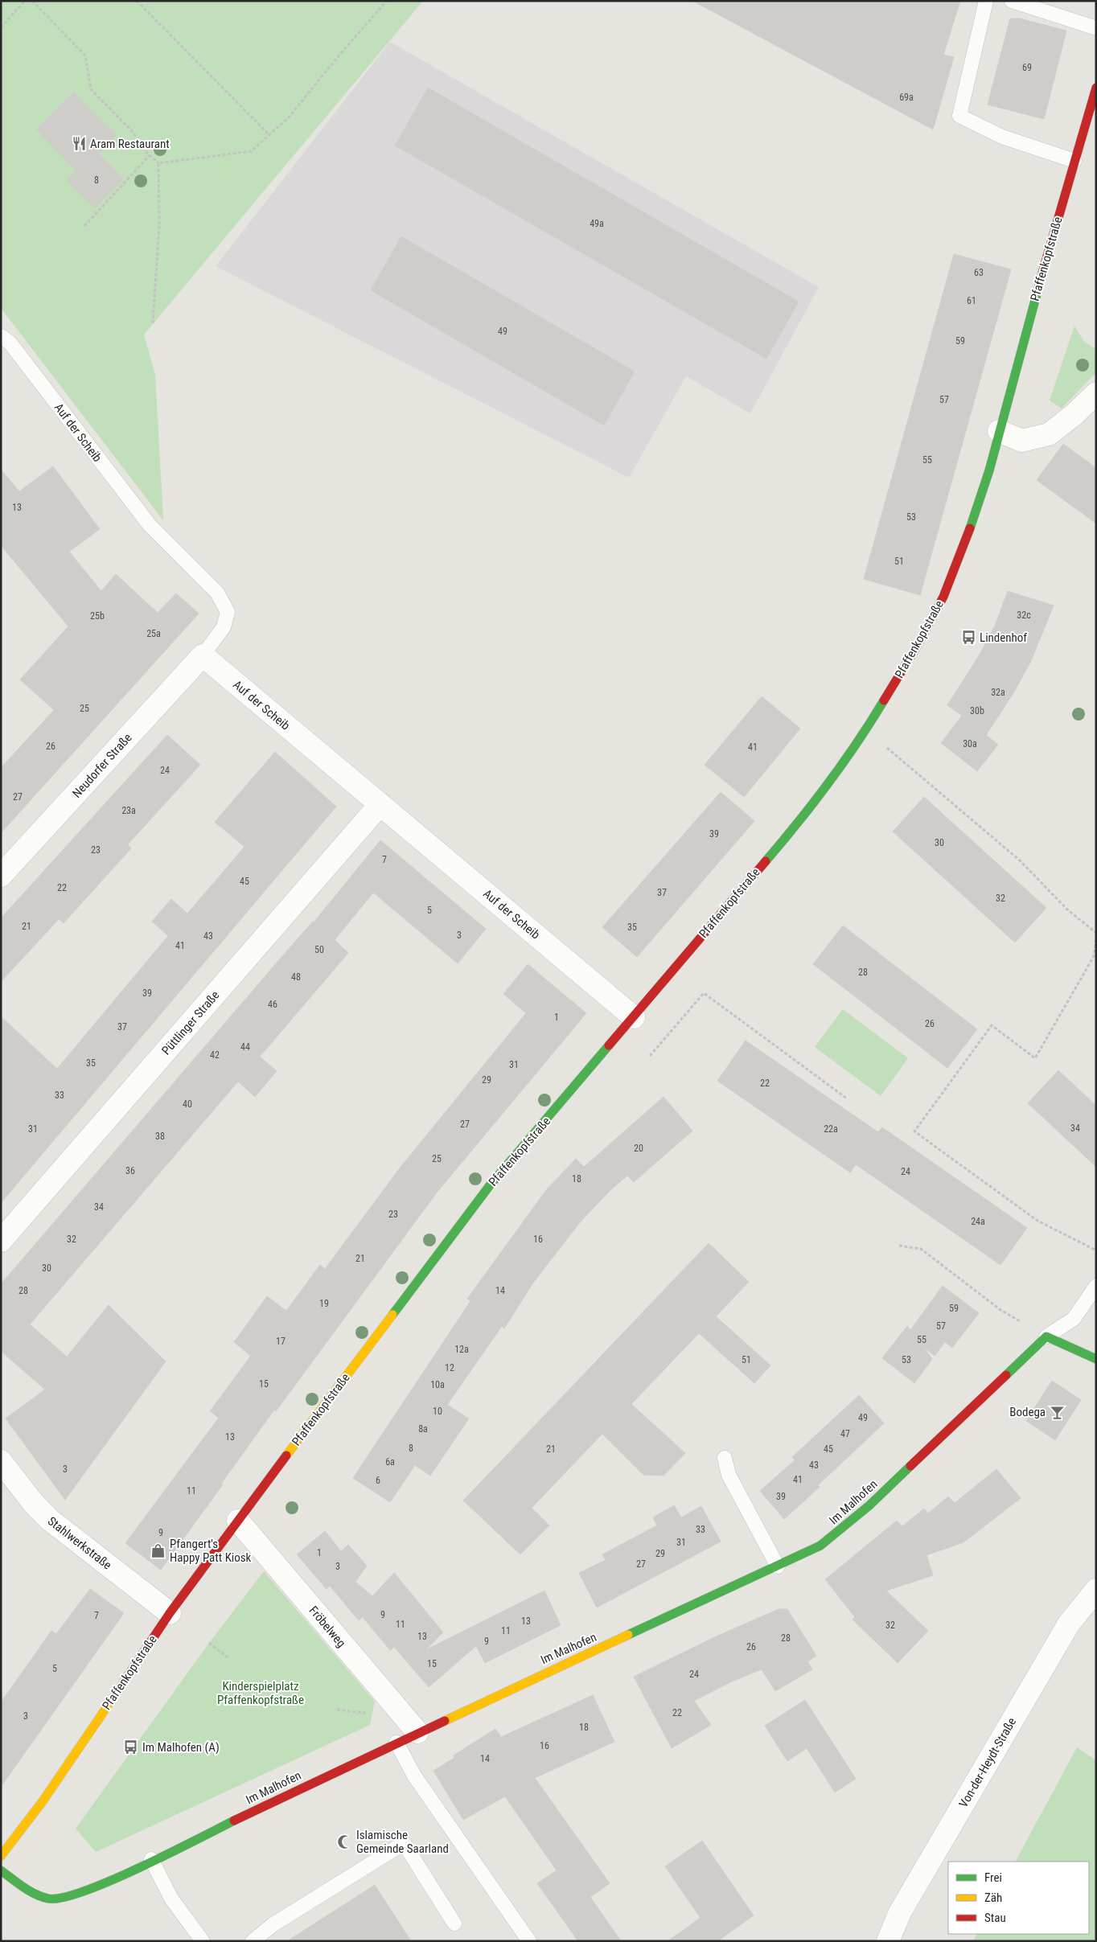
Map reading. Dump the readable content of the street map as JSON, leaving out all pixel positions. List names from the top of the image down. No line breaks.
{"streets":{"street":["Pfaffenkopfstraße","Auf der Scheib","Neudorfer Straße","Püttlinger Straße","Im Malhofen","Stahlwerkstraße","Fröbelweg","Von-der-Heydt-Straße"]},"crossings":[["Pfaffenkopfstraße","Auf der Scheib"],["Pfaffenkopfstraße","Stahlwerkstraße"],["Pfaffenkopfstraße","Fröbelweg"],["Auf der Scheib","Neudorfer Straße"],["Auf der Scheib","Püttlinger Straße"],["Im Malhofen","Fröbelweg"]],"parks":["Kinderspielplatz Pfaffenkopfstraße"],"places":{"restaurant":["Aram Restaurant"],"bus stop":["Lindenhof","Im Malhofen (A)"],"bar":["Bodega"],"shop":["Pfangert's Happy Patt Kiosk"],"mosque":["Islamische Gemeinde Saarland"]},"house_numbers":["69","69a","8","49a","63","61","49","59","57","55","13","53","51","32c","25b","25a","32a","25","30b","30a","26","41","24","27","23a","39","30","23","7","45","22","37","32","5","21","35","3","43","41","50","28","48","39","46","1","26","37","44","42","35","31","29","22","33","40","27","34","31","22a","38","20","25","36","24","18","34","23","24a","32","16","21","30","28","14","19","59","57","55","17","12a","51","53","12","15","10a","10","49","8a","47","13","8","21","45","6a","43","3","41","6","11","39","33","9","31","1","29","27","3","9","7","13","11","32","11","13","28","9","26","15","5","24","22","3","18","16","14"],"legend":["Frei","Zäh","Stau"]}
